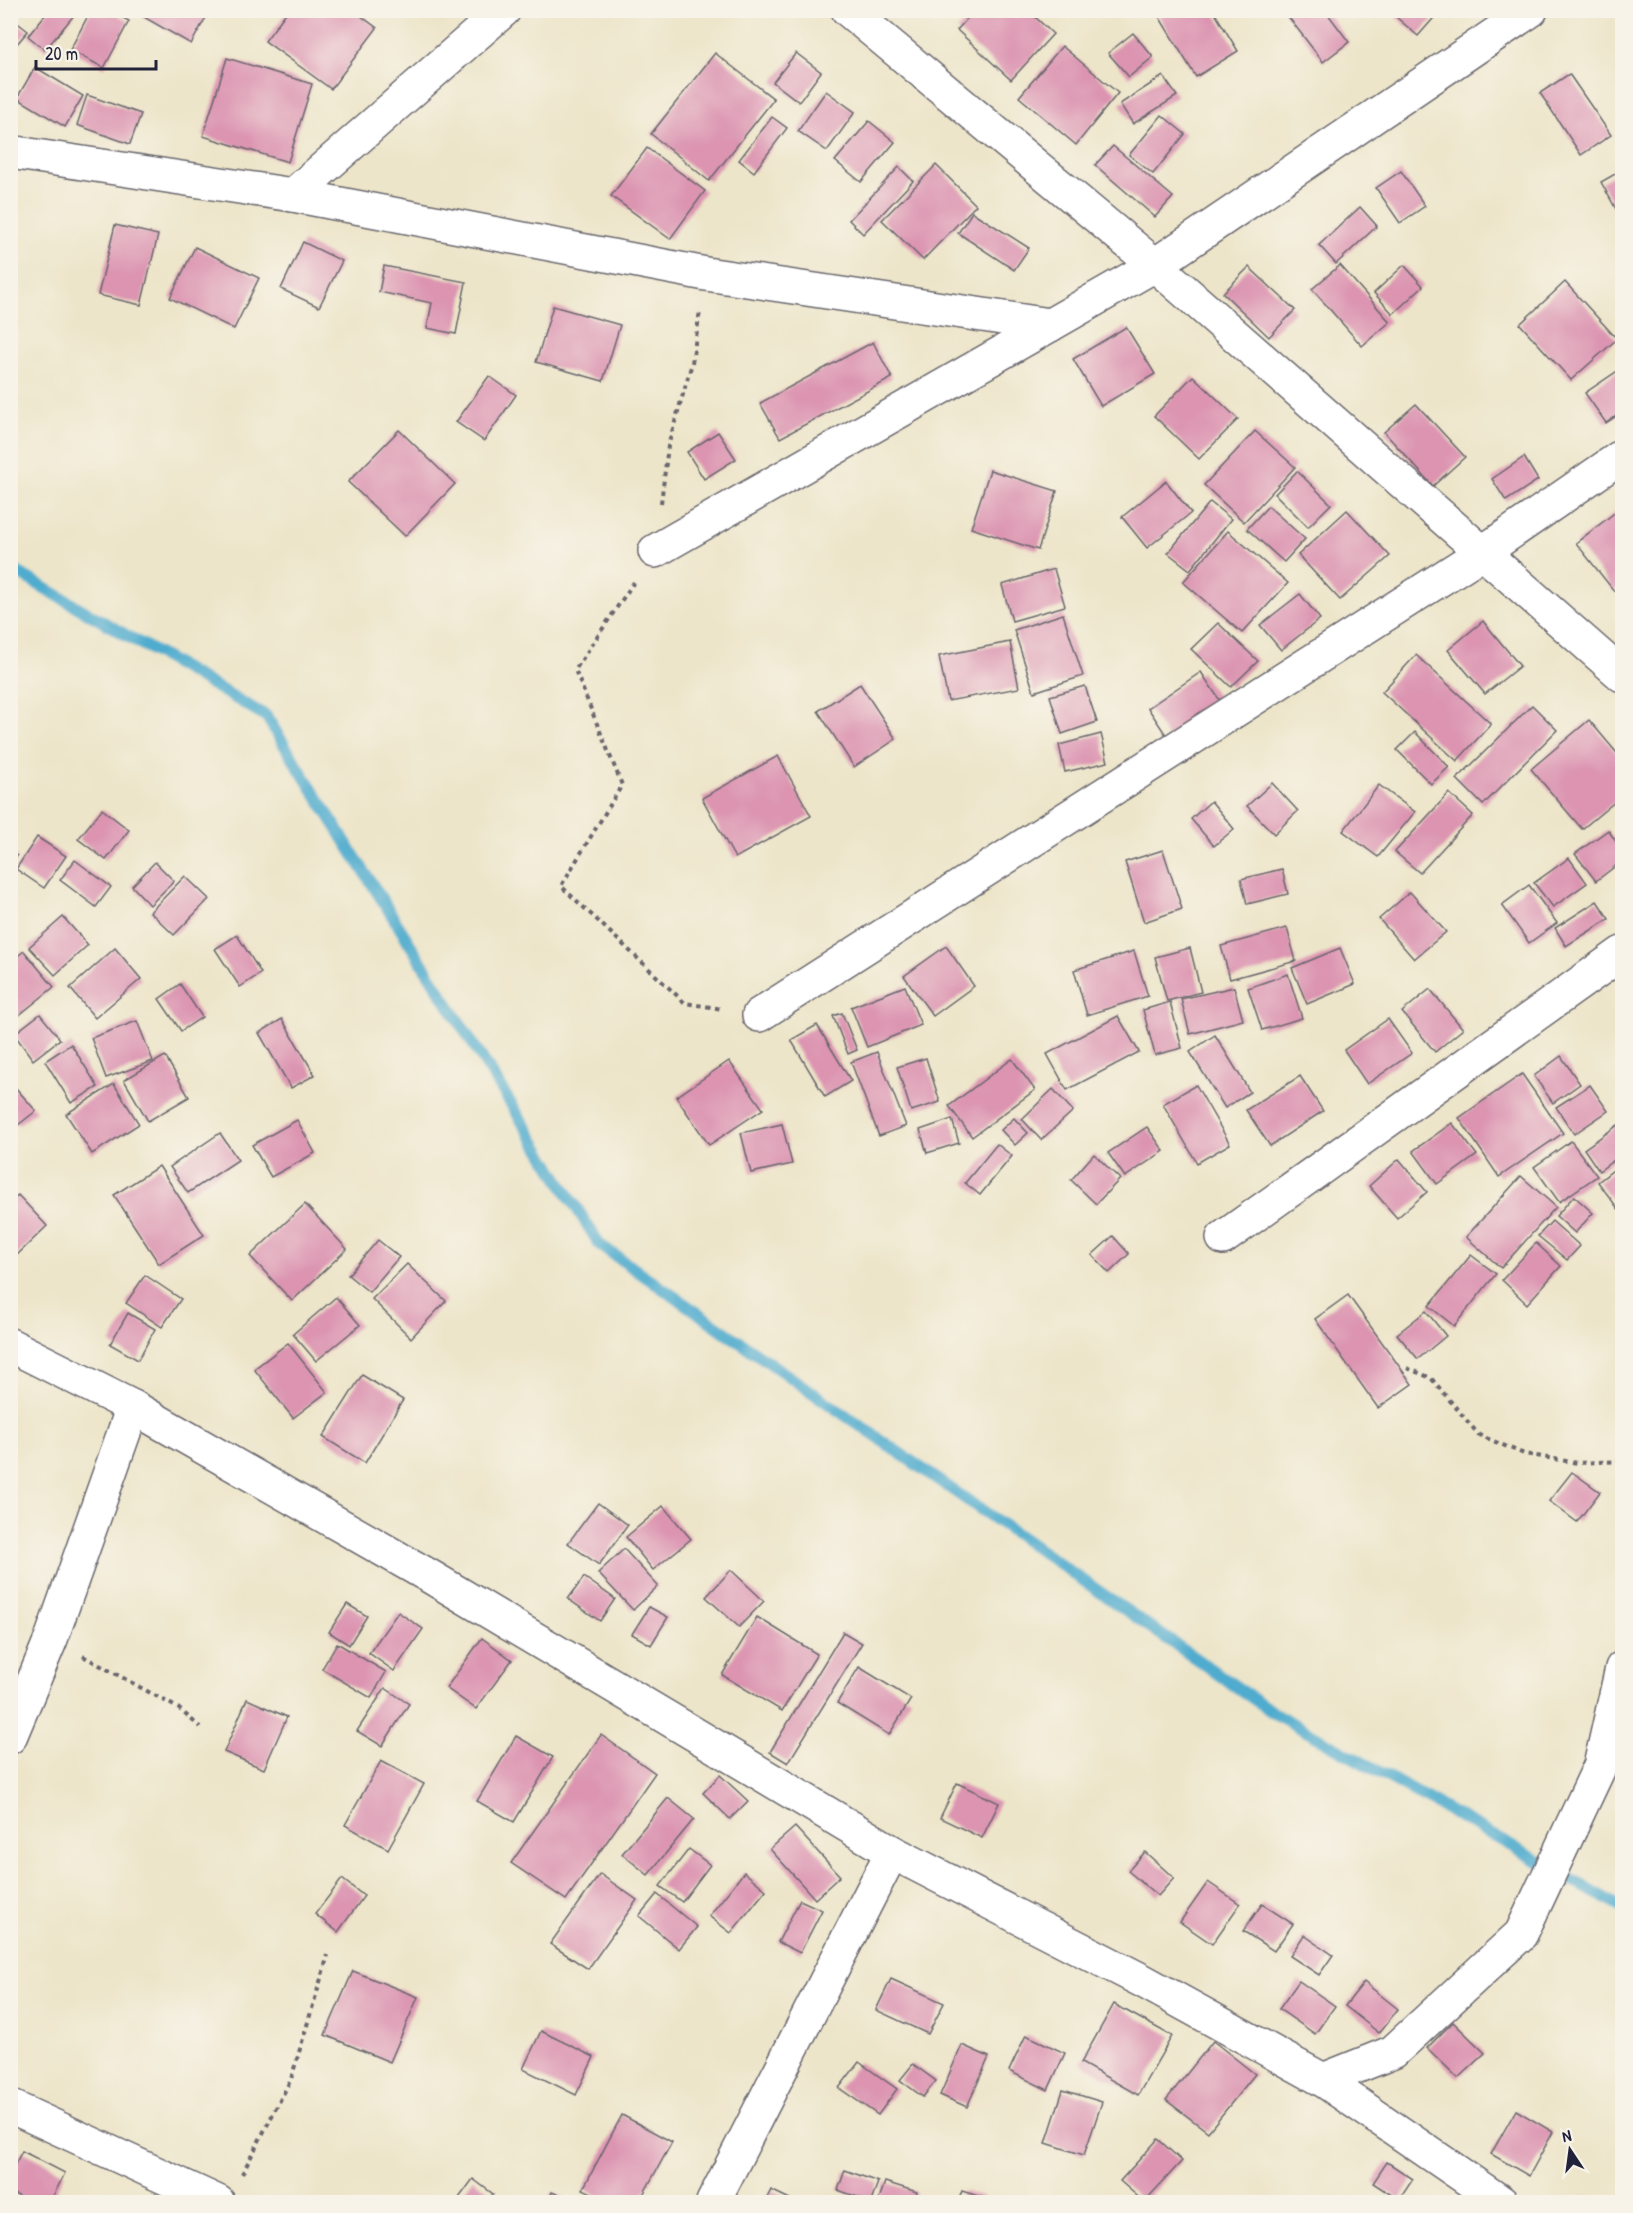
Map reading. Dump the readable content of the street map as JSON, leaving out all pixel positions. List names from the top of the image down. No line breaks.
{"scale_bar":"20 m","north":"top"}
